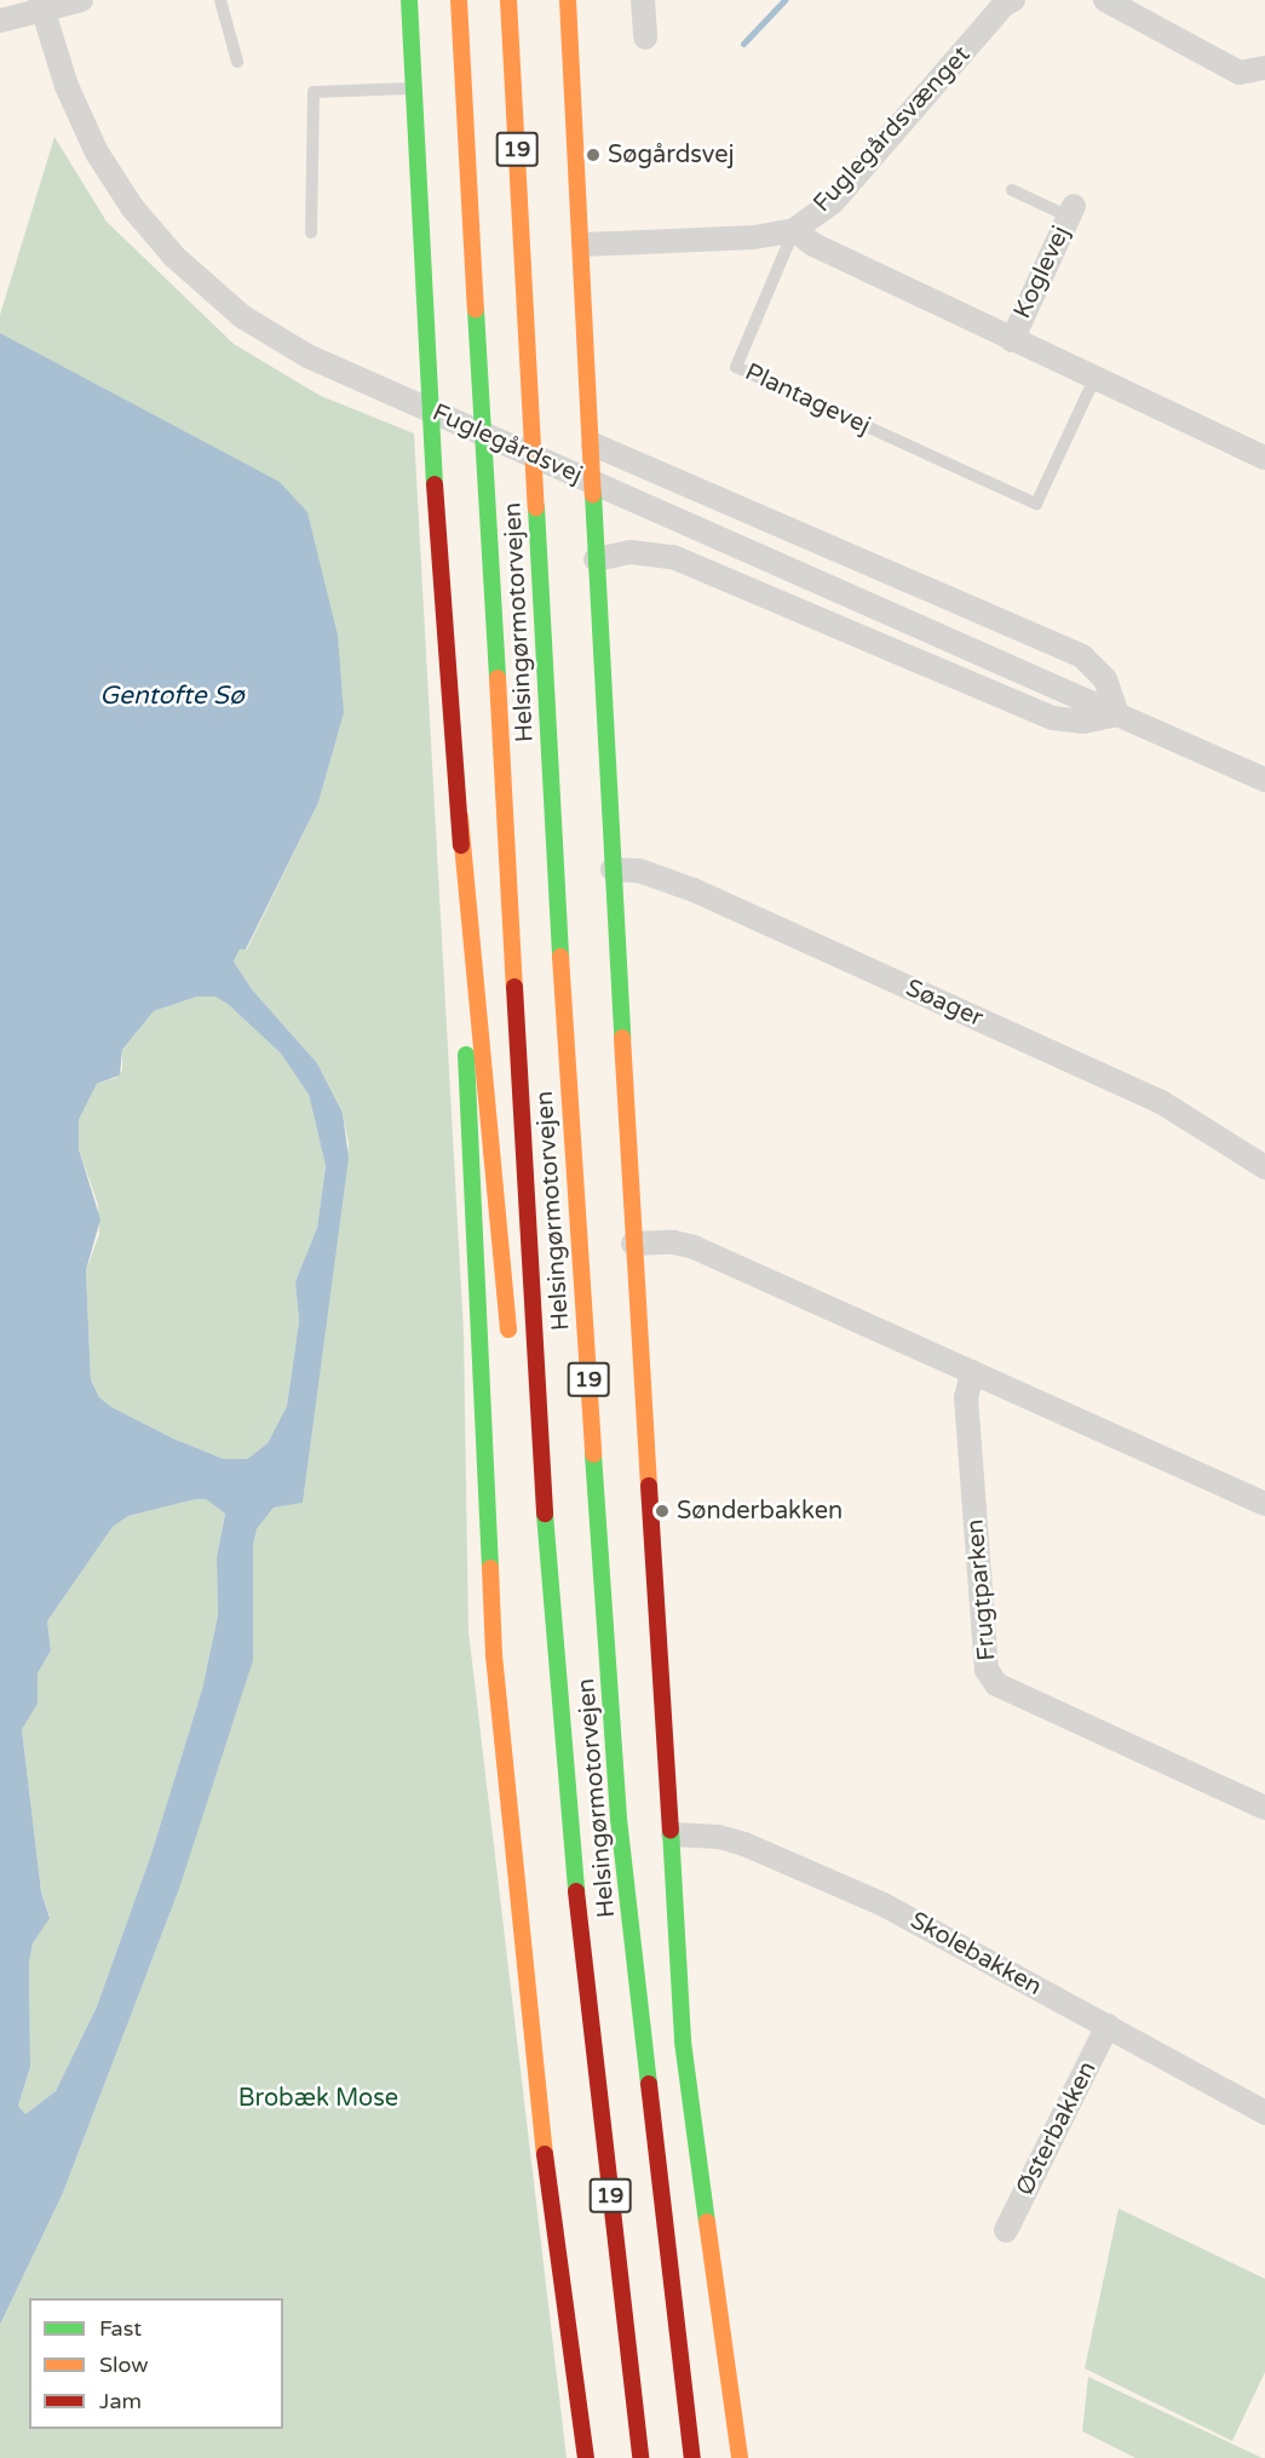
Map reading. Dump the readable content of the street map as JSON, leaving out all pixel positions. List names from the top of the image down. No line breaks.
{"streets":{"main road":["19","Helsingørmotorvejen"],"street":["Fuglegårdsvænget","Koglevej","Fuglegårdsvej","Søager","Frugtparken","Skolebakken","Østerbakken"],"lane":["Plantagevej"]},"crossings":[["Fuglegårdsvænget","Plantagevej"],["Skolebakken","Østerbakken"]],"water":["Gentofte Sø"],"parks":["Brobæk Mose"],"places":["Søgårdsvej","Sønderbakken"],"legend":["Fast","Slow","Jam"]}
